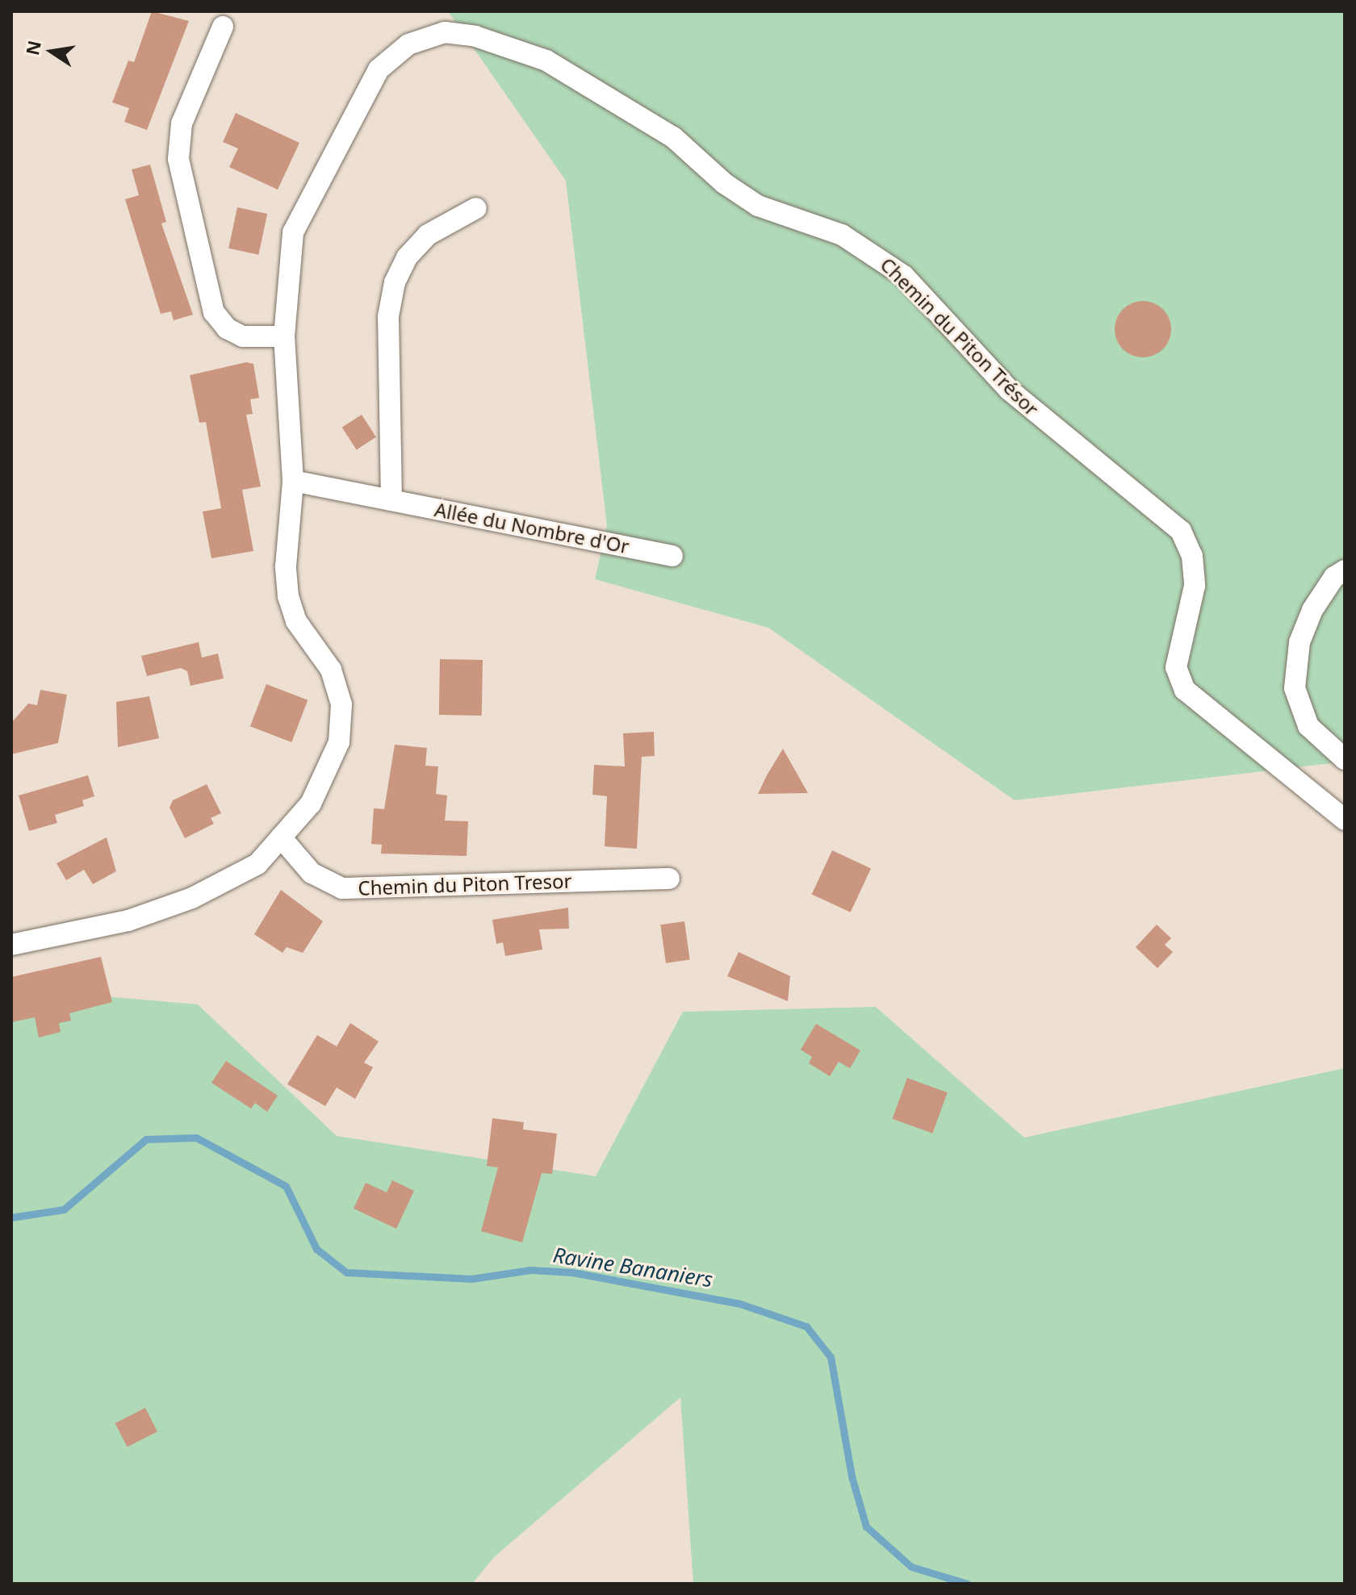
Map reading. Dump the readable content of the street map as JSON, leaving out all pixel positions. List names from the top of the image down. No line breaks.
{"streets":{"street":["Chemin du Piton Trésor","Allée du Nombre d'Or","Chemin du Piton Tresor"]},"crossings":[["Chemin du Piton Trésor","Allée du Nombre d'Or"],["Chemin du Piton Trésor","Chemin du Piton Tresor"]],"water":["Ravine Bananiers"],"north":"left"}
